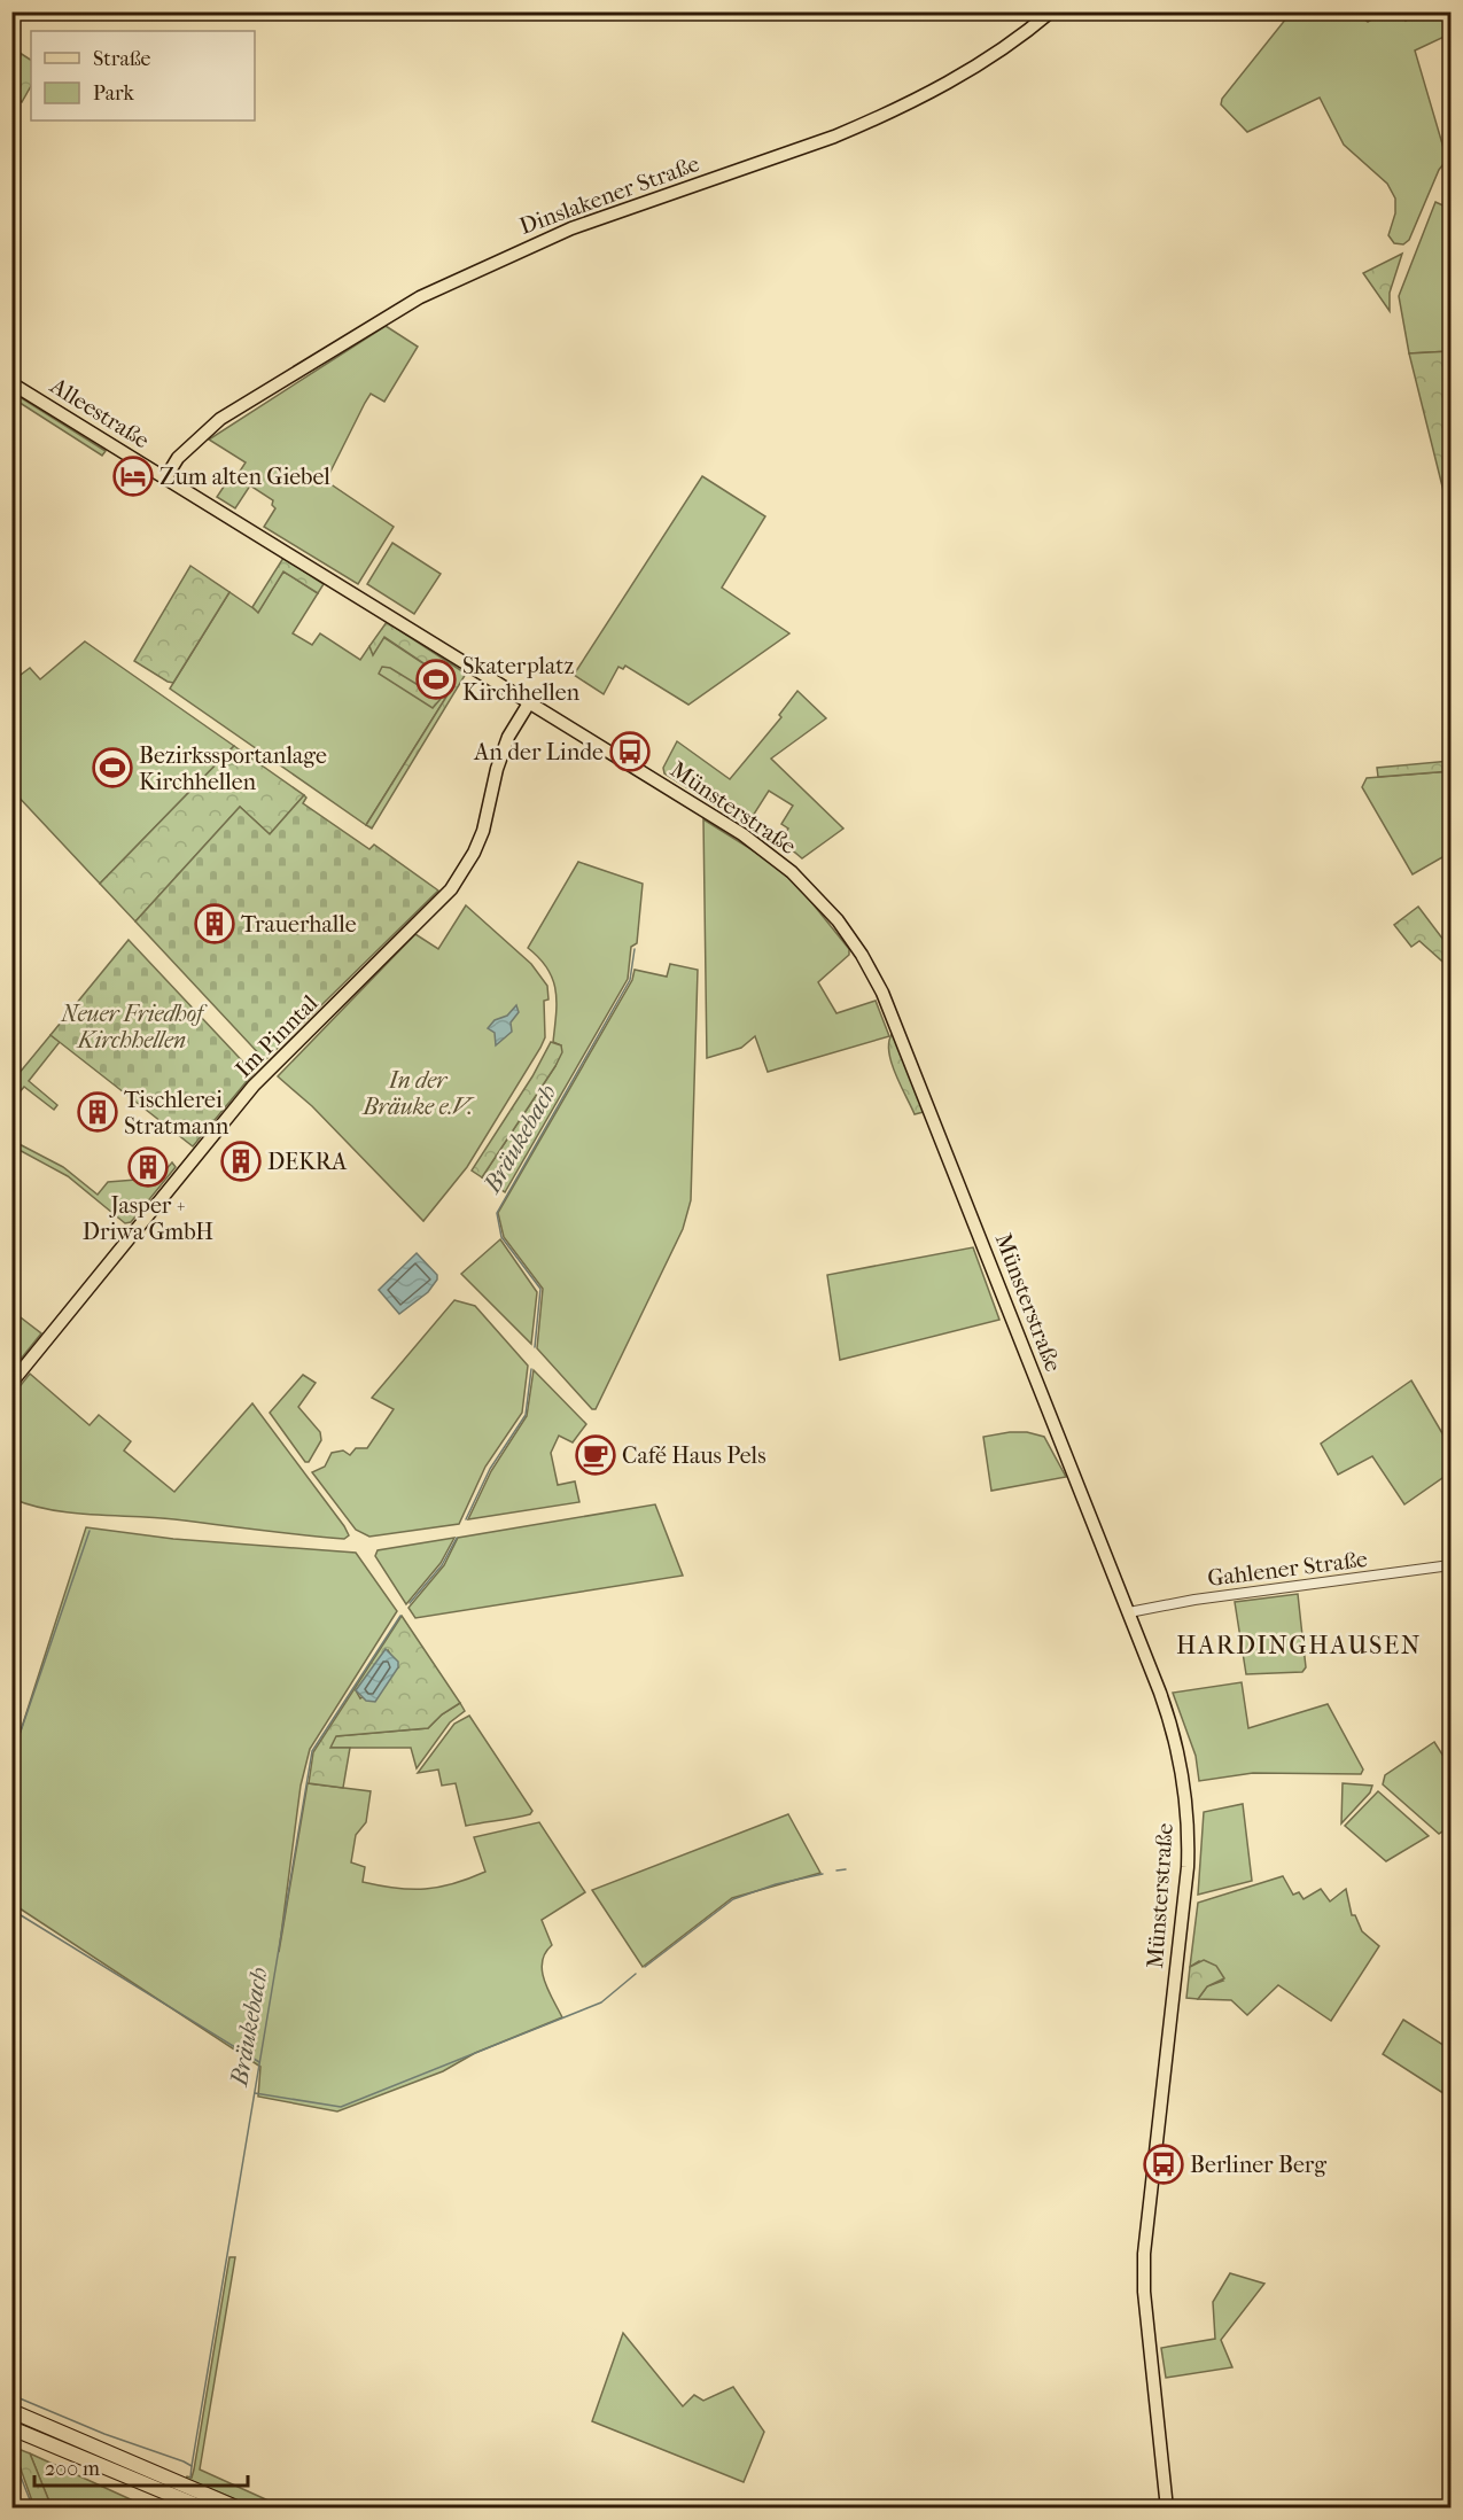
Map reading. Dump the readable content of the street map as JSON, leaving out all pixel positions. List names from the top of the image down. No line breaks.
{"streets":{"main road":["Dinslakener Straße","Alleestraße","Münsterstraße","Im Pinntal"],"street":["Gahlener Straße"]},"crossings":[["Dinslakener Straße","Alleestraße"],["Dinslakener Straße","Münsterstraße"],["Alleestraße","Münsterstraße"],["Münsterstraße","Im Pinntal"],["Münsterstraße","Gahlener Straße"]],"districts":["HARDINGHAUSEN"],"water":["Bräukebach"],"parks":["Neuer Friedhof Kirchhellen","In der Bräuke e.V."],"places":{"hotel":["Zum alten Giebel"],"sports":["Skaterplatz Kirchhellen","Bezirkssportanlage Kirchhellen"],"bus stop":["An der Linde","Berliner Berg"],"building":["Trauerhalle","Tischlerei Stratmann","DEKRA","Jasper + Driwa GmbH"],"cafe":["Café Haus Pels"]},"legend":["Straße","Park"],"scale_bar":"200 m"}
